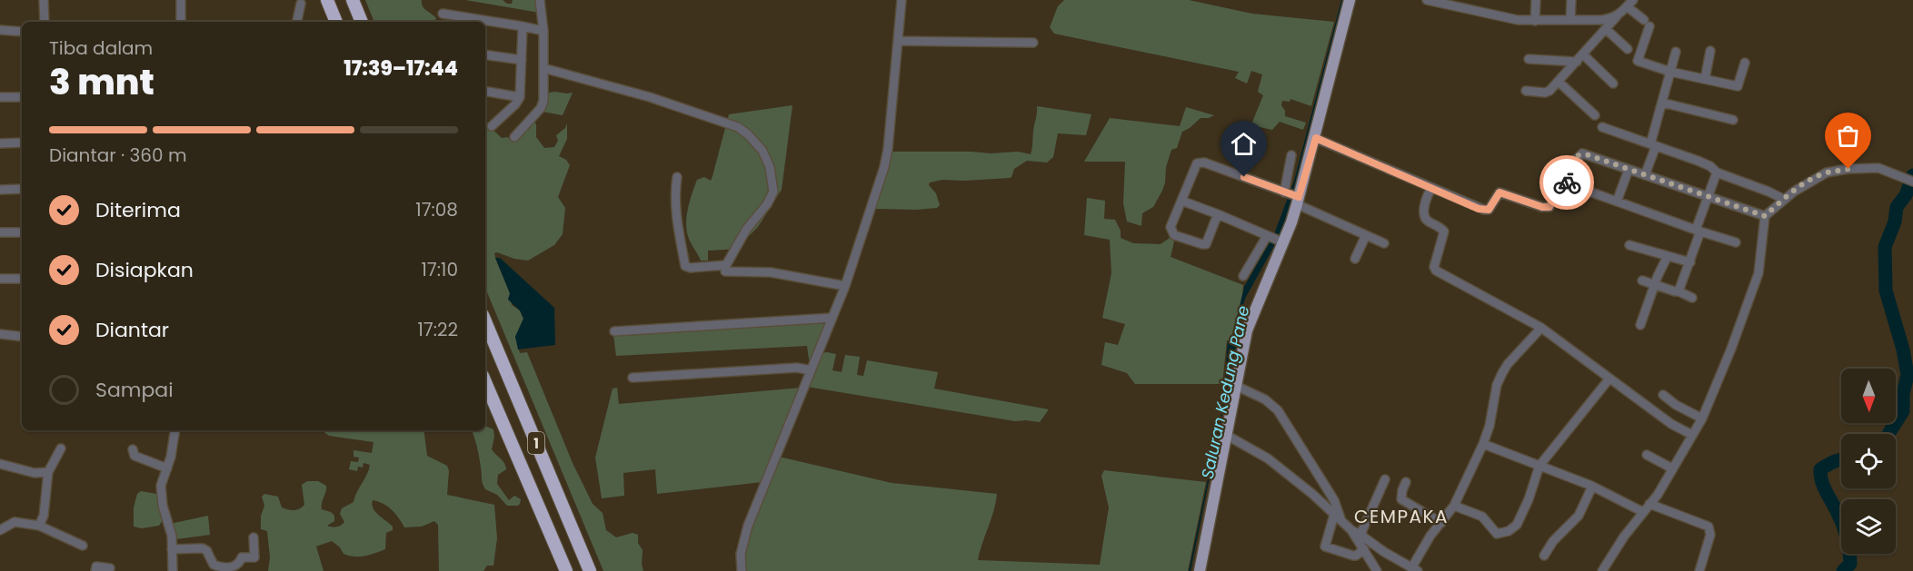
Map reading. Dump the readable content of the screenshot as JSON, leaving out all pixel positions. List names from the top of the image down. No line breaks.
{"streets":{"highway":["1"]},"districts":["CEMPAKA"],"water":["Saluran Kedung Pane"],"north":"bottom","page":{"heading":["3 mnt","Tiba dalam","17:39–17:44"],"bar":"Diantar · 360 m","list":[["Diterima","17:08"],["Disiapkan","17:10"],["Diantar","17:22"],"Sampai"]}}
